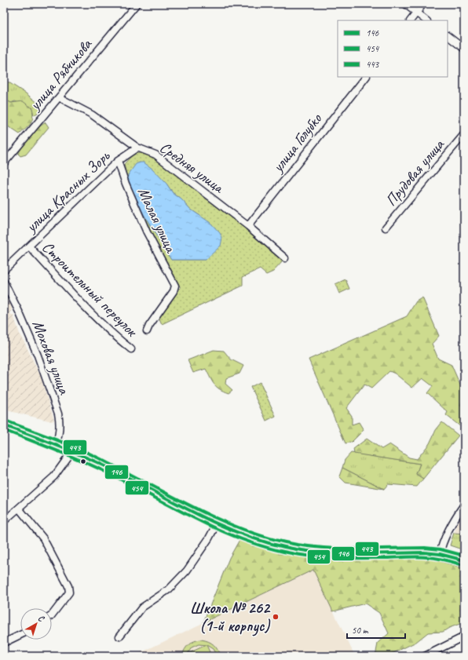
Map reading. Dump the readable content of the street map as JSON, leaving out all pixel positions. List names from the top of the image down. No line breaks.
{"streets":{"street":["улица Рябчикова","улица Голубко","Средняя улица","Прудовая улица","улица Красных Зорь","Малая улица","Строительный переулок","Моховая улица"]},"crossings":[["улица Рябчикова","Средняя улица"],["улица Голубко","Средняя улица"],["Средняя улица","улица Красных Зорь"],["улица Красных Зорь","Малая улица"],["улица Красных Зорь","Строительный переулок"]],"places":["Школа № 262 (1-й корпус)"],"lines":["transit line 443","transit line 146","transit line 454"],"legend":["146","454","443"],"scale_bar":"50 m","north":"top right"}
